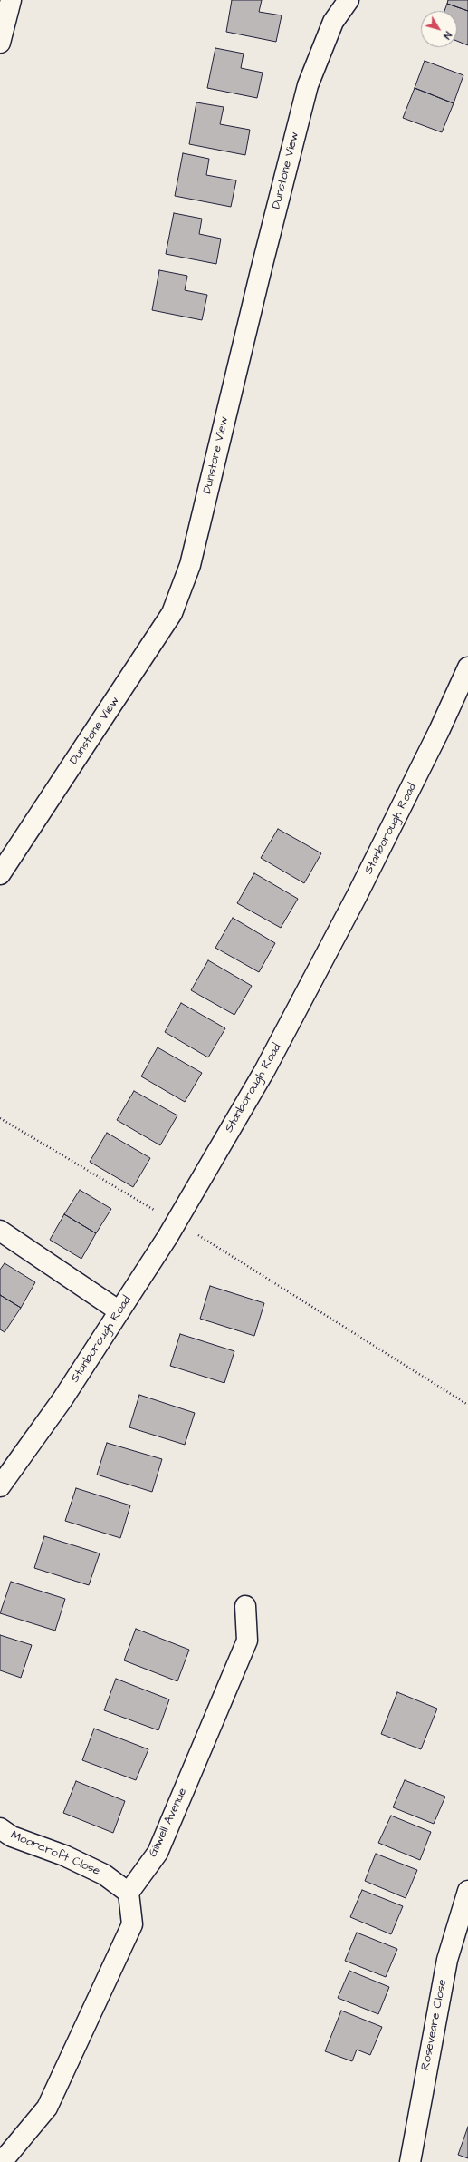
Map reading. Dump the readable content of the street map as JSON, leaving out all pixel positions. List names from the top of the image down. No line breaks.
{"streets":{"street":["Dunstone View","Stanborough Road","Gilwell Avenue","Moorcroft Close","Roseveare Close"]},"crossings":[["Gilwell Avenue","Moorcroft Close"]],"north":"bottom right"}
